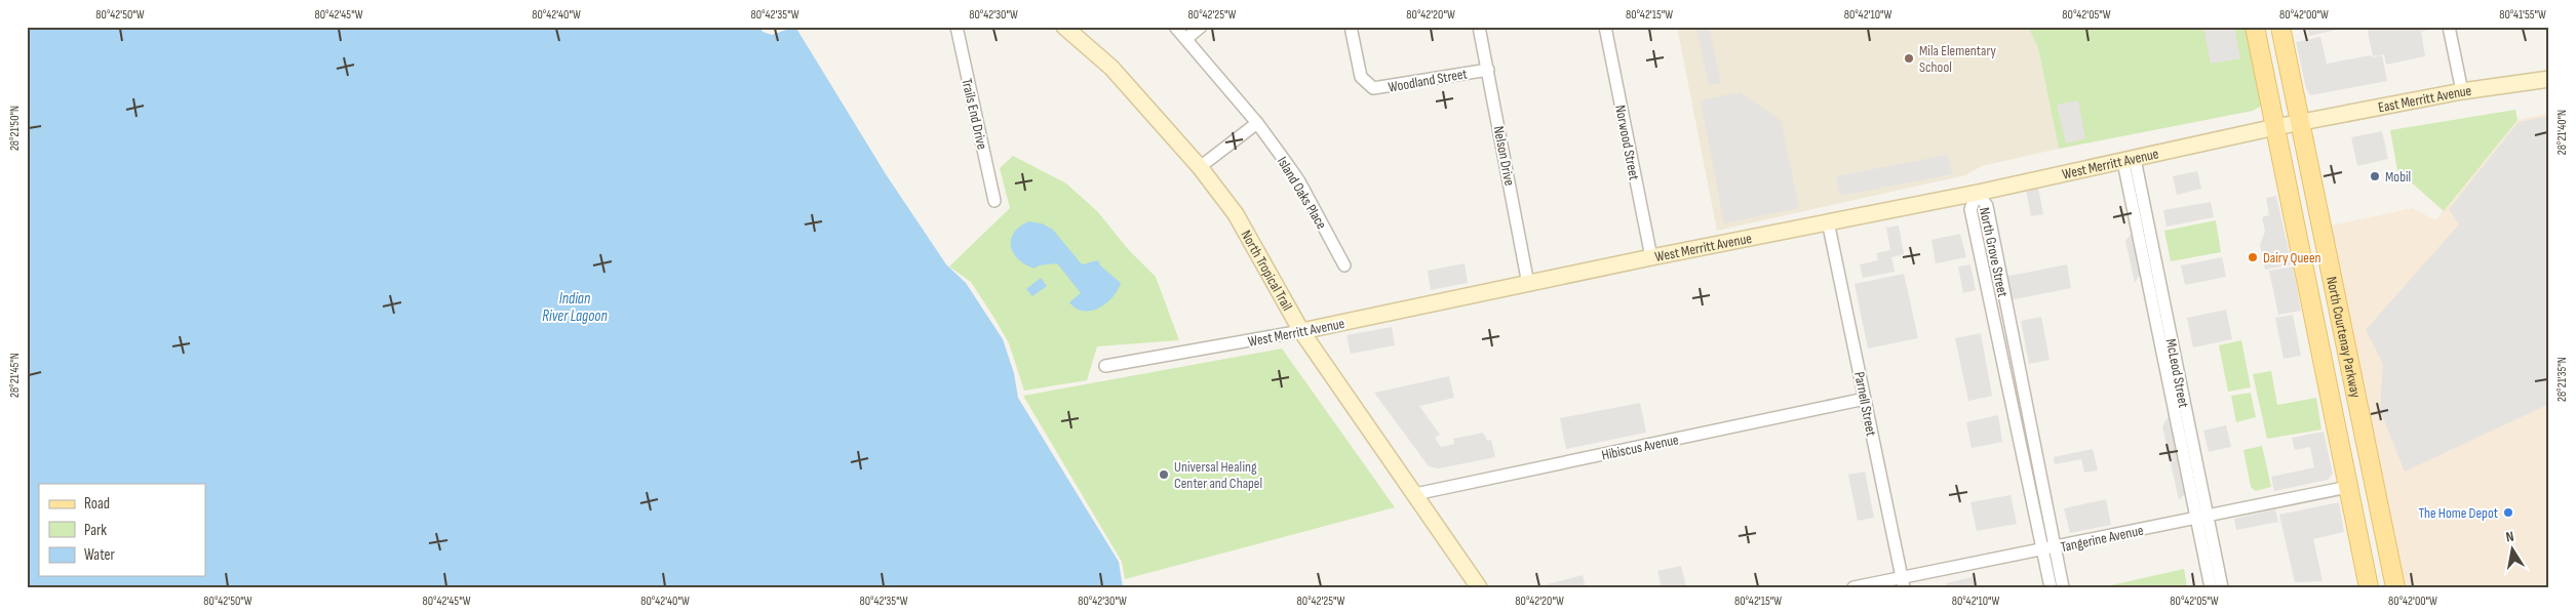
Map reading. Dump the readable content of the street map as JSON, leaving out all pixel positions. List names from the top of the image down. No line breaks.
{"streets":{"main road":["North Courtenay Parkway"],"street":["Woodland Street","East Merritt Avenue","Trails End Drive","Norwood Street","Nelson Drive","West Merritt Avenue","Island Oaks Place","North Grove Street","North Tropical Trail","McLeod Street","Parnell Street","Hibiscus Avenue","Tangerine Avenue"]},"crossings":[["Woodland Street","Nelson Drive"],["East Merritt Avenue","West Merritt Avenue"],["East Merritt Avenue","North Courtenay Parkway"],["Norwood Street","West Merritt Avenue"],["Nelson Drive","West Merritt Avenue"],["West Merritt Avenue","North Grove Street"],["West Merritt Avenue","North Tropical Trail"],["West Merritt Avenue","North Courtenay Parkway"],["West Merritt Avenue","McLeod Street"],["West Merritt Avenue","Parnell Street"],["North Grove Street","Tangerine Avenue"],["North Tropical Trail","Hibiscus Avenue"],["North Courtenay Parkway","Tangerine Avenue"],["McLeod Street","Tangerine Avenue"],["Parnell Street","Hibiscus Avenue"],["Parnell Street","Tangerine Avenue"]],"water":["Indian River Lagoon"],"places":["Mila Elementary School","Mobil","Dairy Queen","Universal Healing Center and Chapel","The Home Depot"],"legend":["Road","Park","Water"],"north":"top","coordinates":["80°42'50\"W","80°42'45\"W","80°42'40\"W","80°42'35\"W","80°42'30\"W","80°42'25\"W","80°42'20\"W","80°42'15\"W","80°42'10\"W","80°42'05\"W","80°42'00\"W","80°41'55\"W","28°21'50\"N","28°21'40\"N","28°21'45\"N","28°21'35\"N"]}
